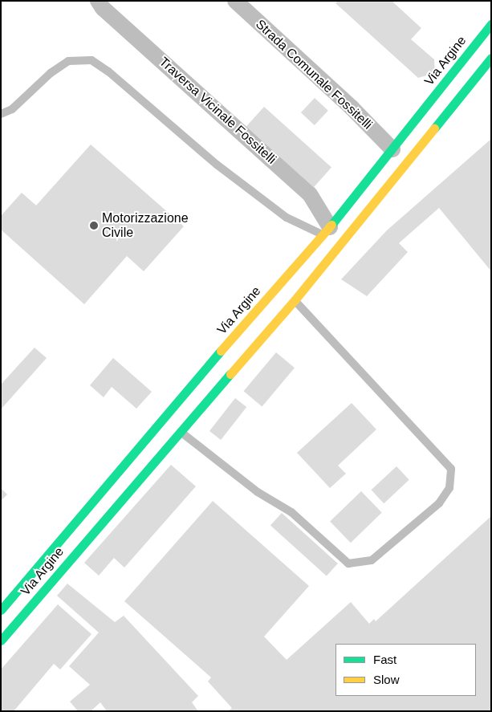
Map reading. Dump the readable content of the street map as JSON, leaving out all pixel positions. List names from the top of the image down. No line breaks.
{"streets":{"street":["Via Argine","Strada Comunale Fossitelli","Traversa Vicinale Fossitelli"]},"crossings":[["Via Argine","Strada Comunale Fossitelli"],["Via Argine","Traversa Vicinale Fossitelli"]],"places":["Motorizzazione Civile"],"legend":["Fast","Slow"]}
